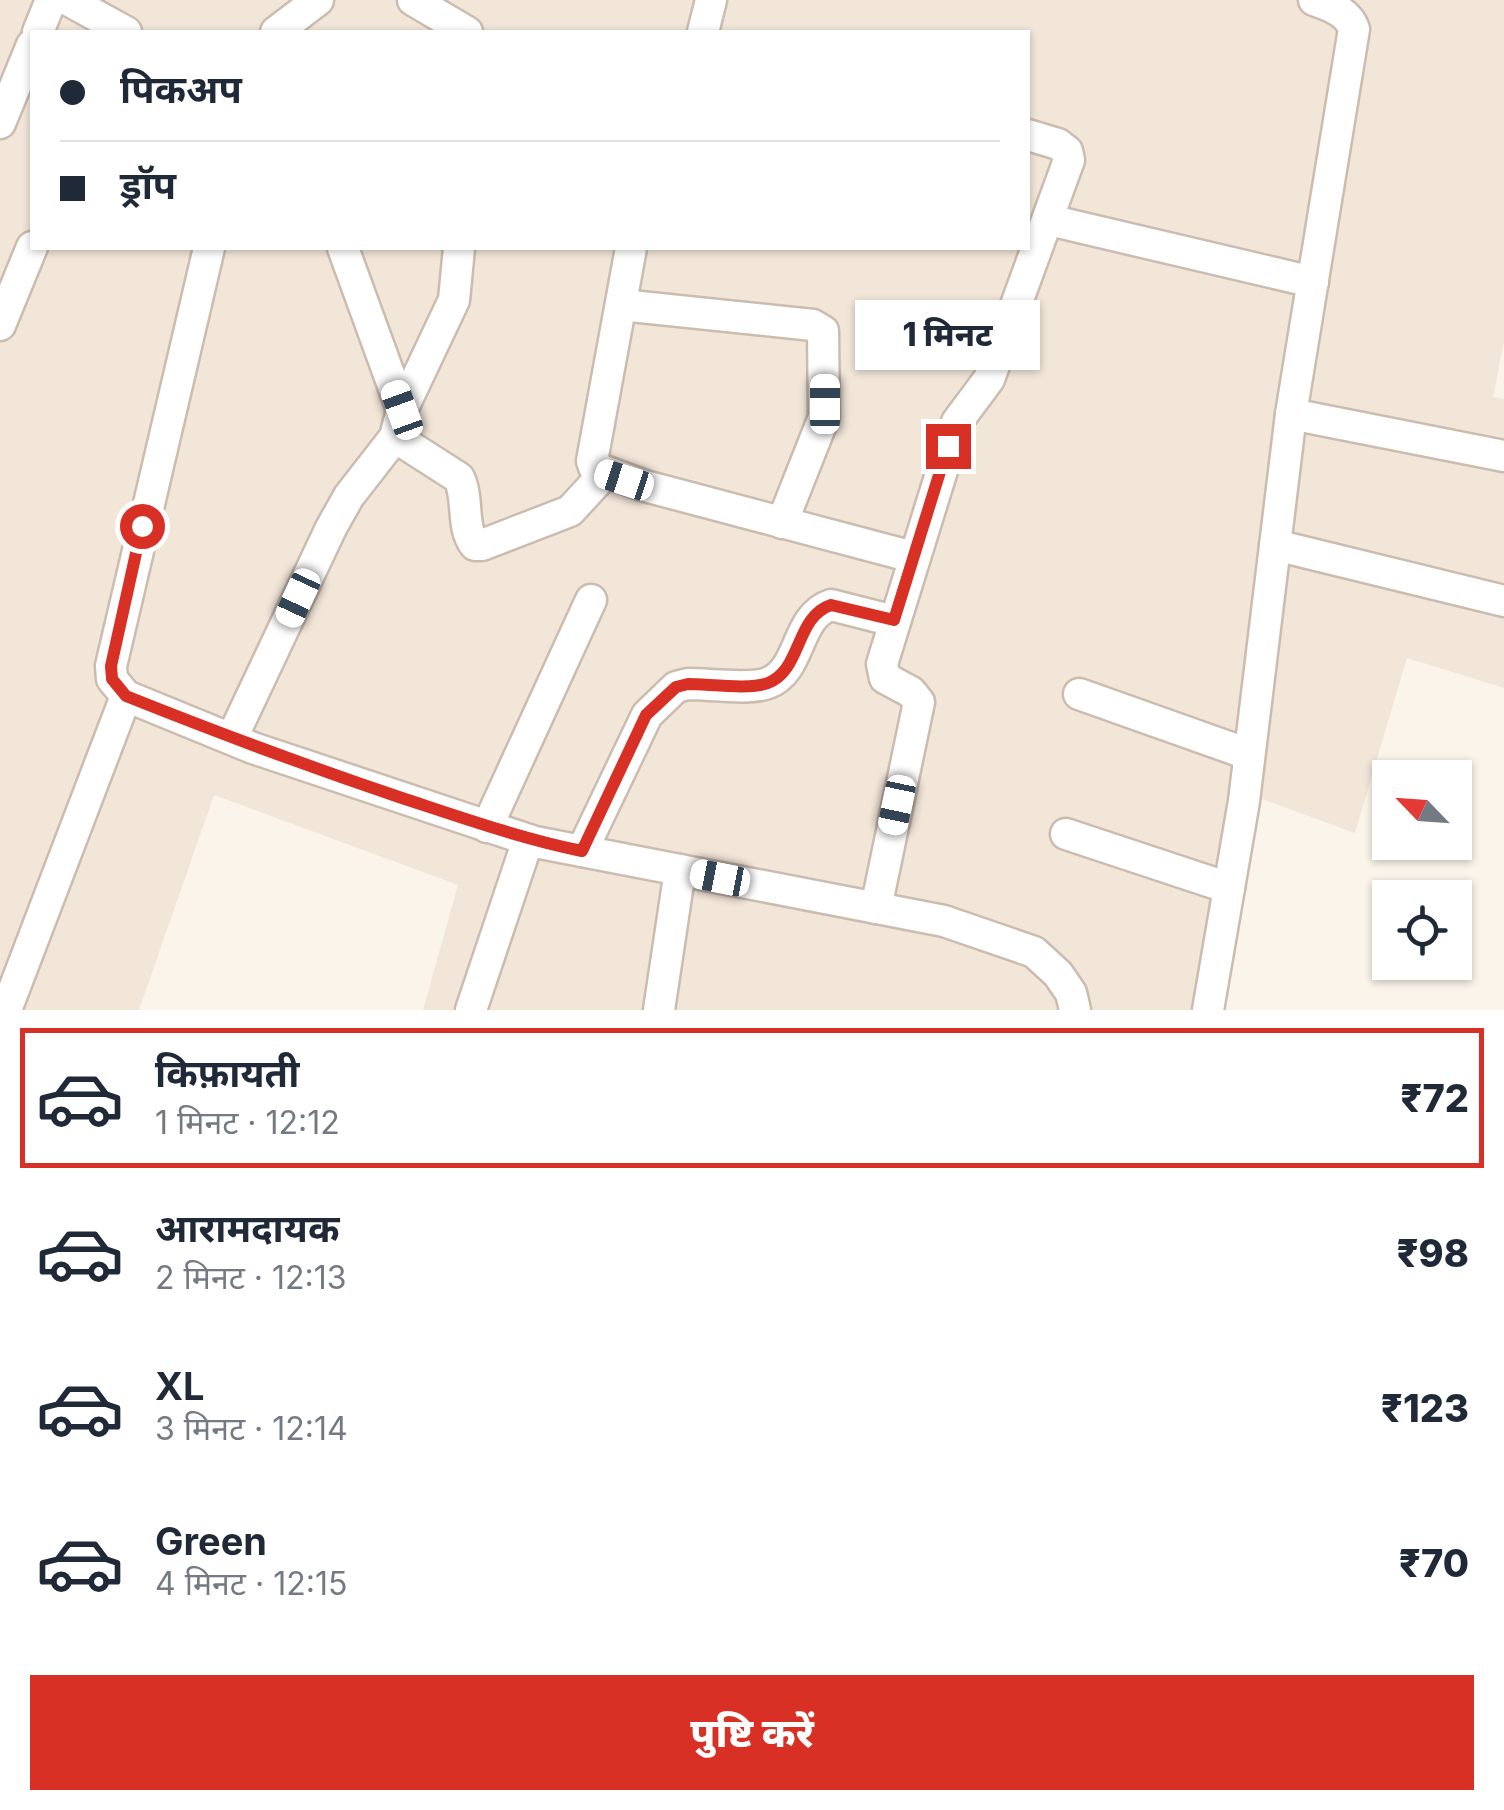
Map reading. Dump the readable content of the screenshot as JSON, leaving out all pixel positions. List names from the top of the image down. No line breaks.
{"north":"top left","page":{"banner":["पिकअप","ड्रॉप"],"bubble":"1 मिनट","list":[{"name":"किफ़ायती","note":"1 मिनट · 12:12","value":"₹72"},{"name":"आरामदायक","note":"2 मिनट · 12:13","value":"₹98"},{"name":"XL","note":"3 मिनट · 12:14","value":"₹123"},{"name":"Green","note":"4 मिनट · 12:15","value":"₹70"}],"buttons":"पुष्टि करें"}}
